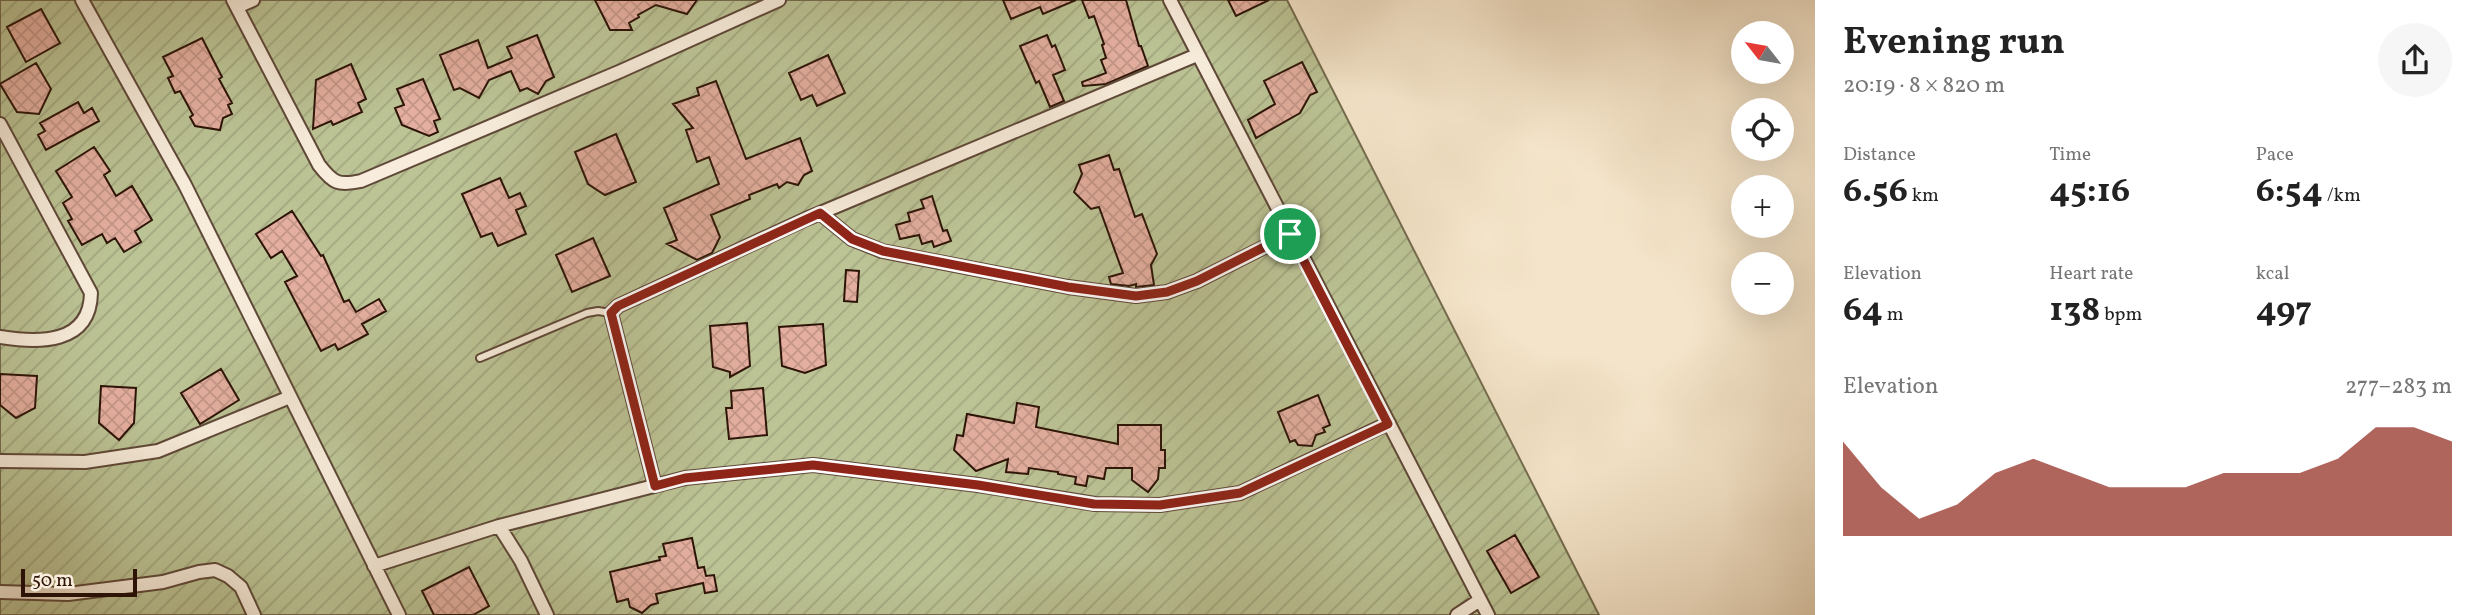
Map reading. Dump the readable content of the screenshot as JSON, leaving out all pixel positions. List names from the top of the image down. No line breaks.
{"scale_bar":"50 m","north":"top left","page":{"heading":["Evening run","20:19 · 8 × 820 m"],"map_buttons":["+","−"],"stats":[["Distance","6.56 km"],["Time","45:16"],["Pace","6:54 /km"],["Elevation","64 m"],["Heart rate","138 bpm"],["kcal","497"]],"chart":["Elevation","277–283 m"],"scale":"50 m"}}
